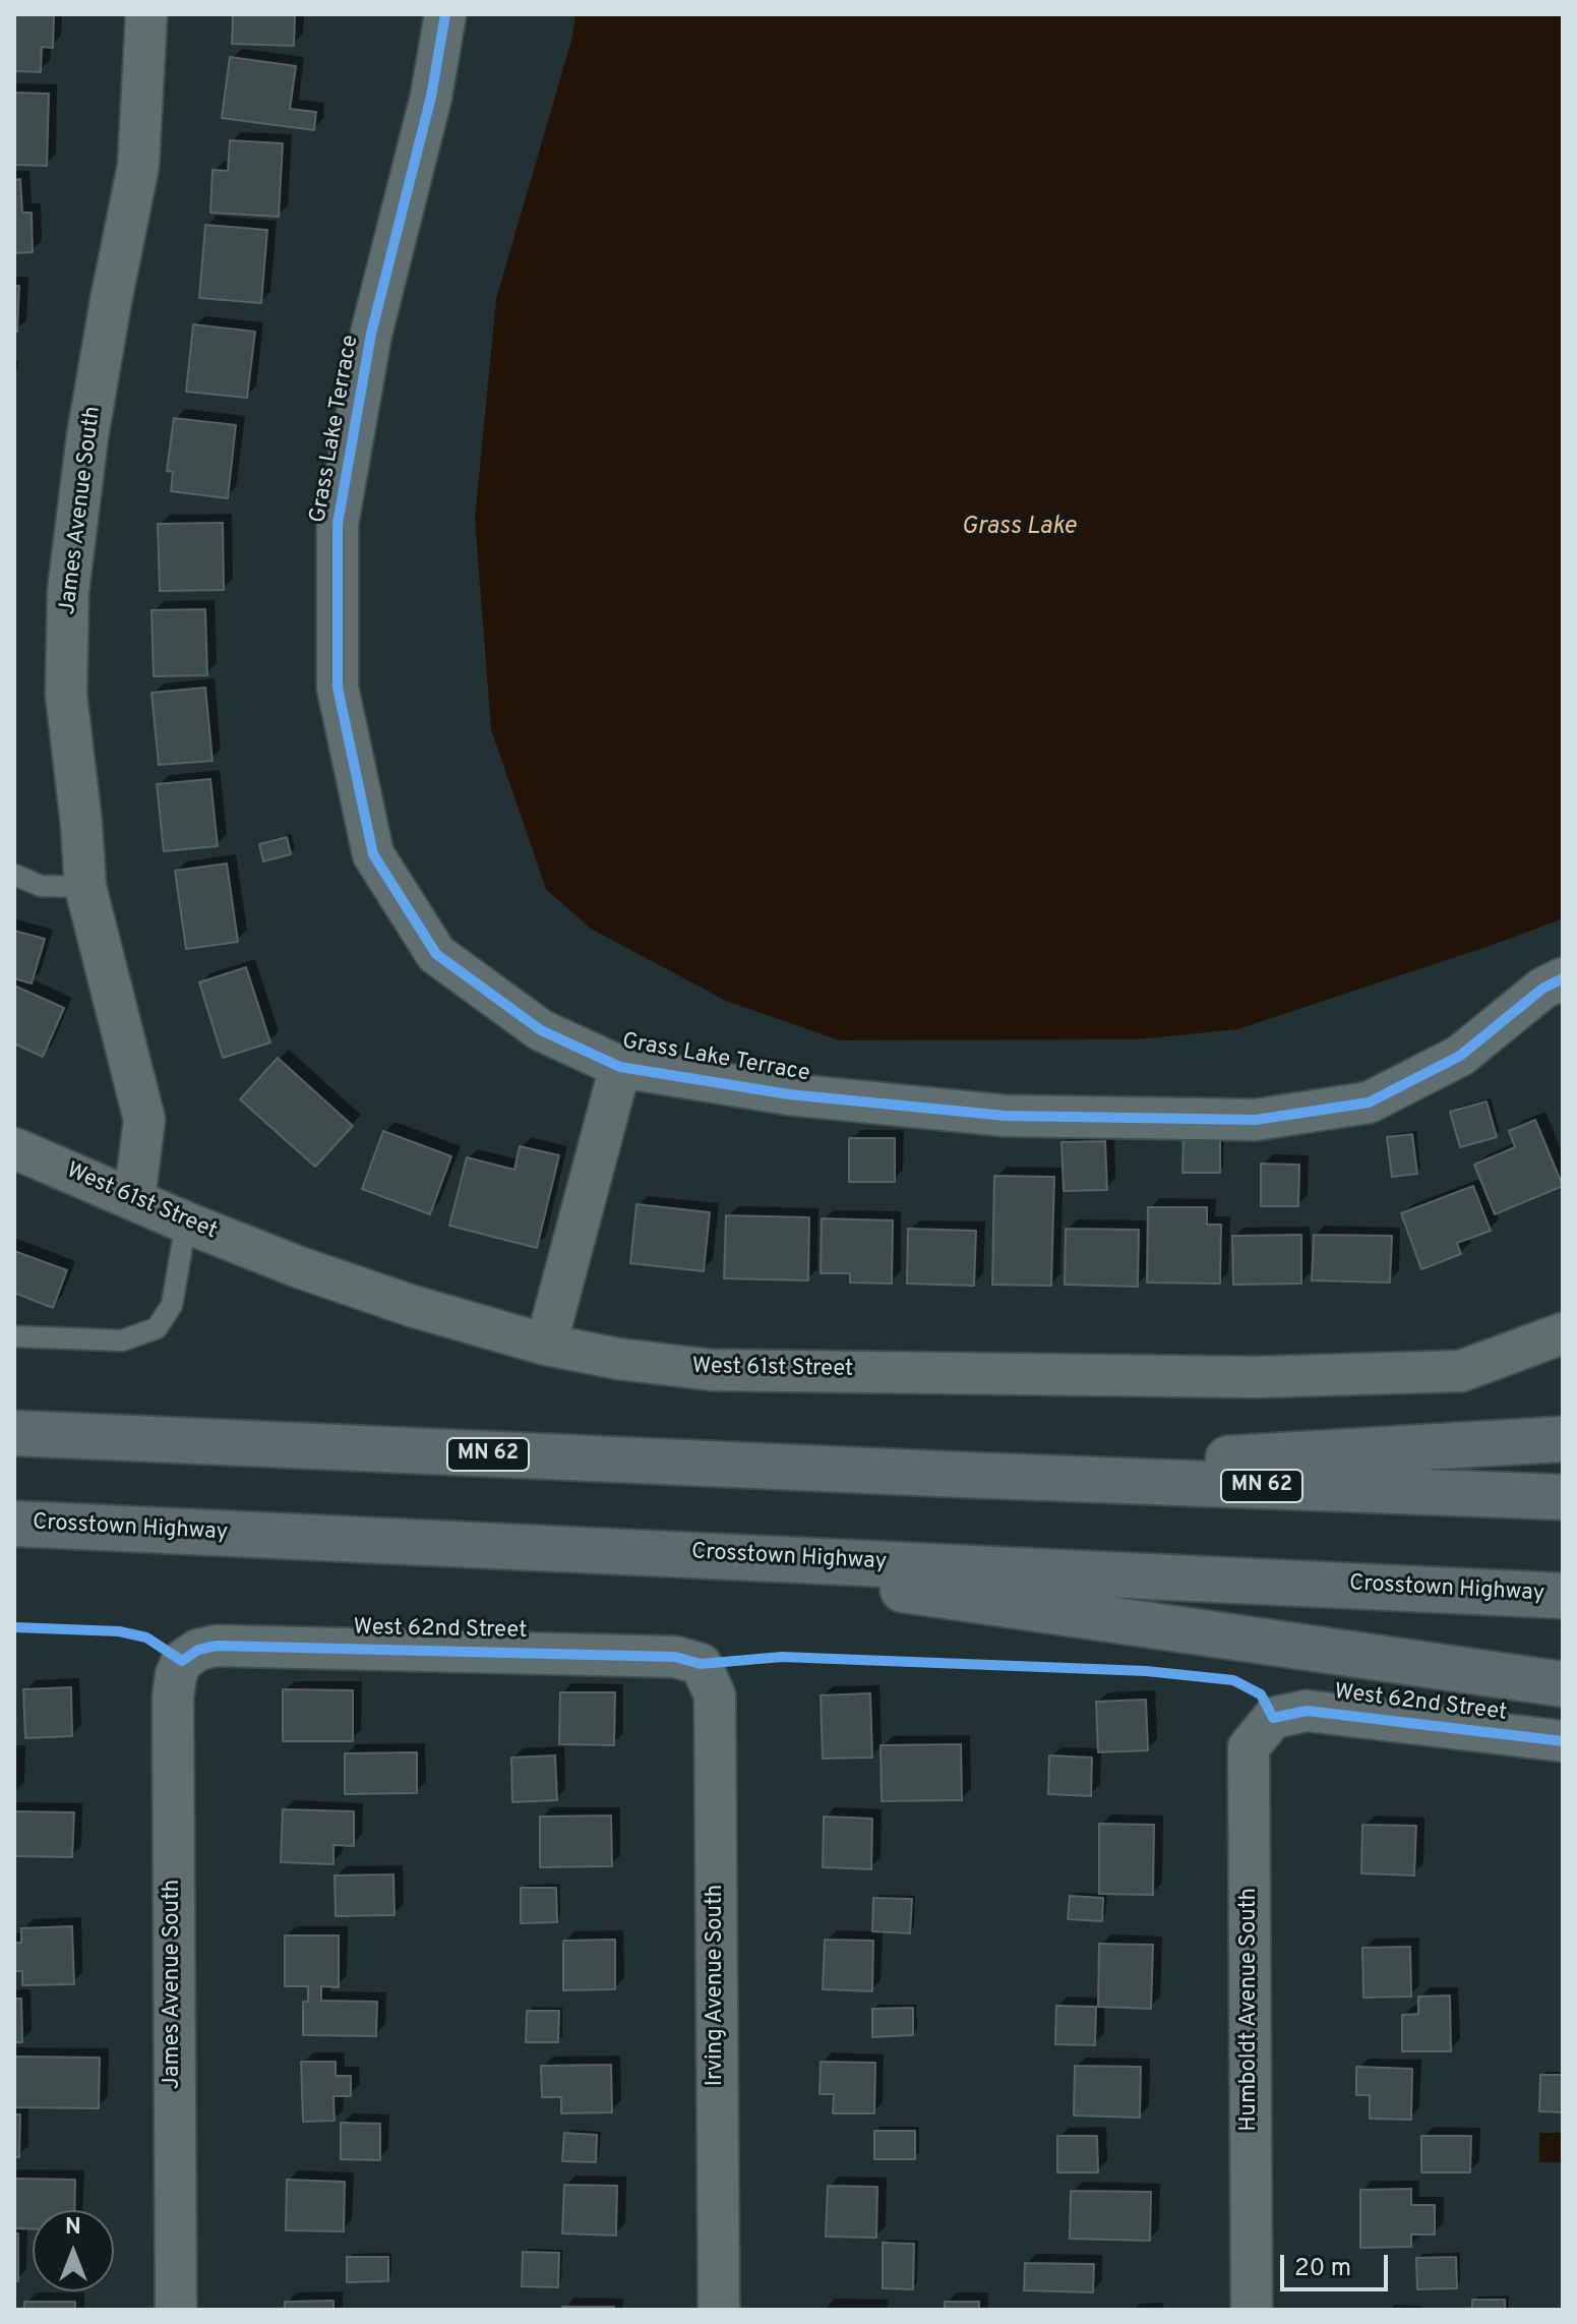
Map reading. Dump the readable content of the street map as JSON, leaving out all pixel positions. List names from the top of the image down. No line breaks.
{"streets":{"highway":["MN 62","Crosstown Highway"],"street":["Grass Lake Terrace","James Avenue South","West 61st Street","West 62nd Street","Irving Avenue South","Humboldt Avenue South"]},"crossings":[["Grass Lake Terrace","West 61st Street"],["James Avenue South","West 61st Street"],["James Avenue South","West 62nd Street"],["West 62nd Street","Irving Avenue South"],["West 62nd Street","Humboldt Avenue South"]],"water":["Grass Lake"],"scale_bar":"20 m","north":"top"}
